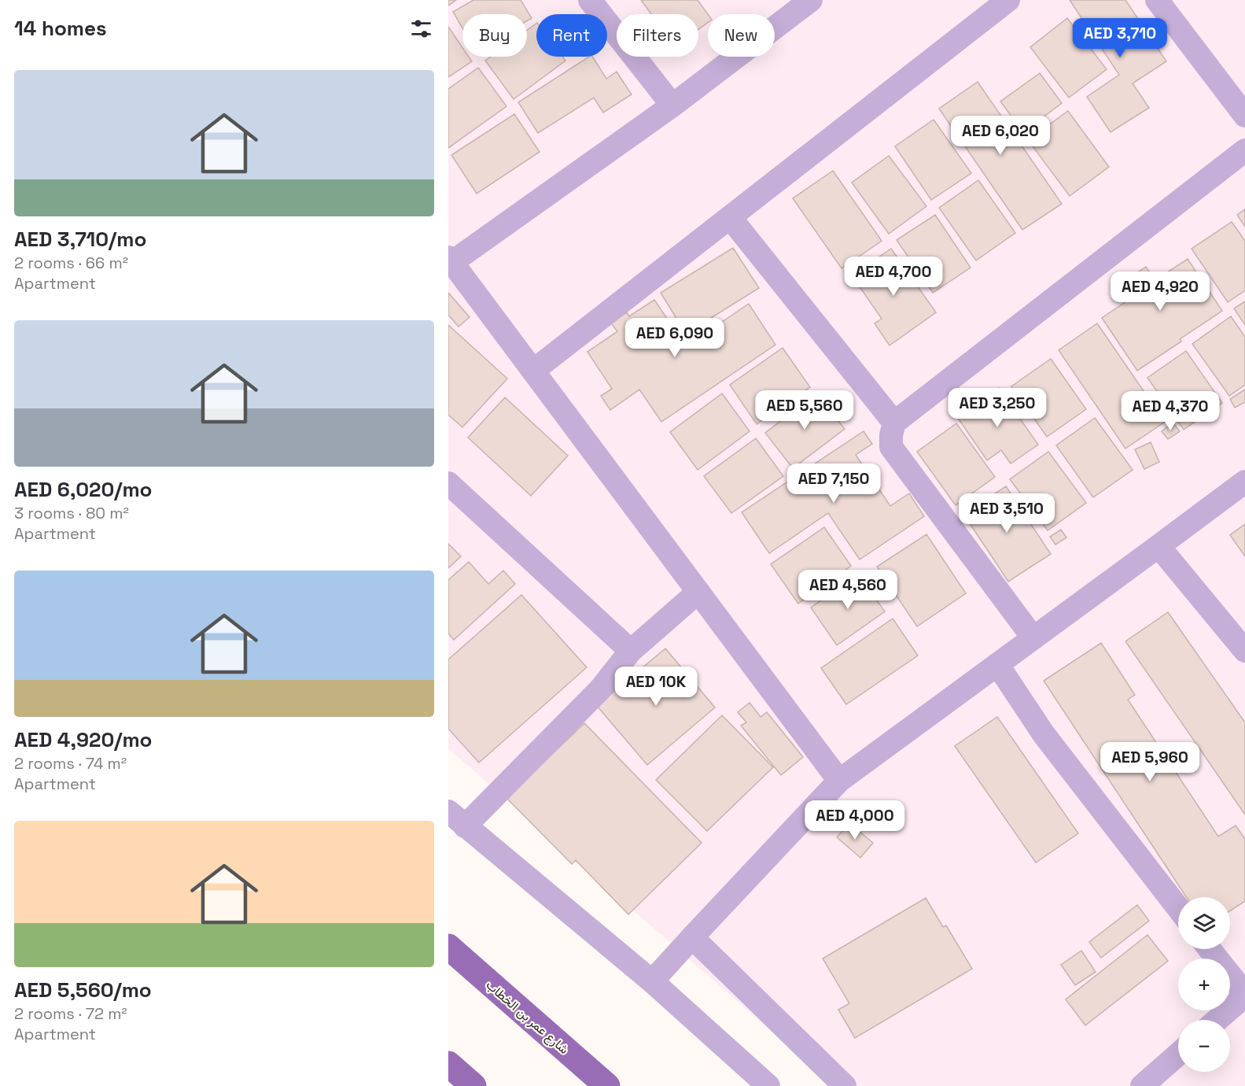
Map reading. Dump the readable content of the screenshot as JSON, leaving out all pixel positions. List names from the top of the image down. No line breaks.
{"streets":{"main road":["شارع عمر بن الخطاب"]},"page":{"heading":"14 homes","chip":["Buy","Rent","Filters","New"],"price":["AED 3,710","AED 6,020","AED 4,700","AED 4,920","AED 6,090","AED 3,250","AED 5,560","AED 4,370","AED 7,150","AED 3,510","AED 4,560","AED 10K","AED 5,960","AED 4,000"],"list":[{"name":"AED 3,710/mo","note":"2 rooms · 66 m² · Apartment"},{"name":"AED 6,020/mo","note":"3 rooms · 80 m² · Apartment"},{"name":"AED 4,920/mo","note":"2 rooms · 74 m² · Apartment"},{"name":"AED 5,560/mo","note":"2 rooms · 72 m² · Apartment"}],"map_buttons":["+","−"]}}
